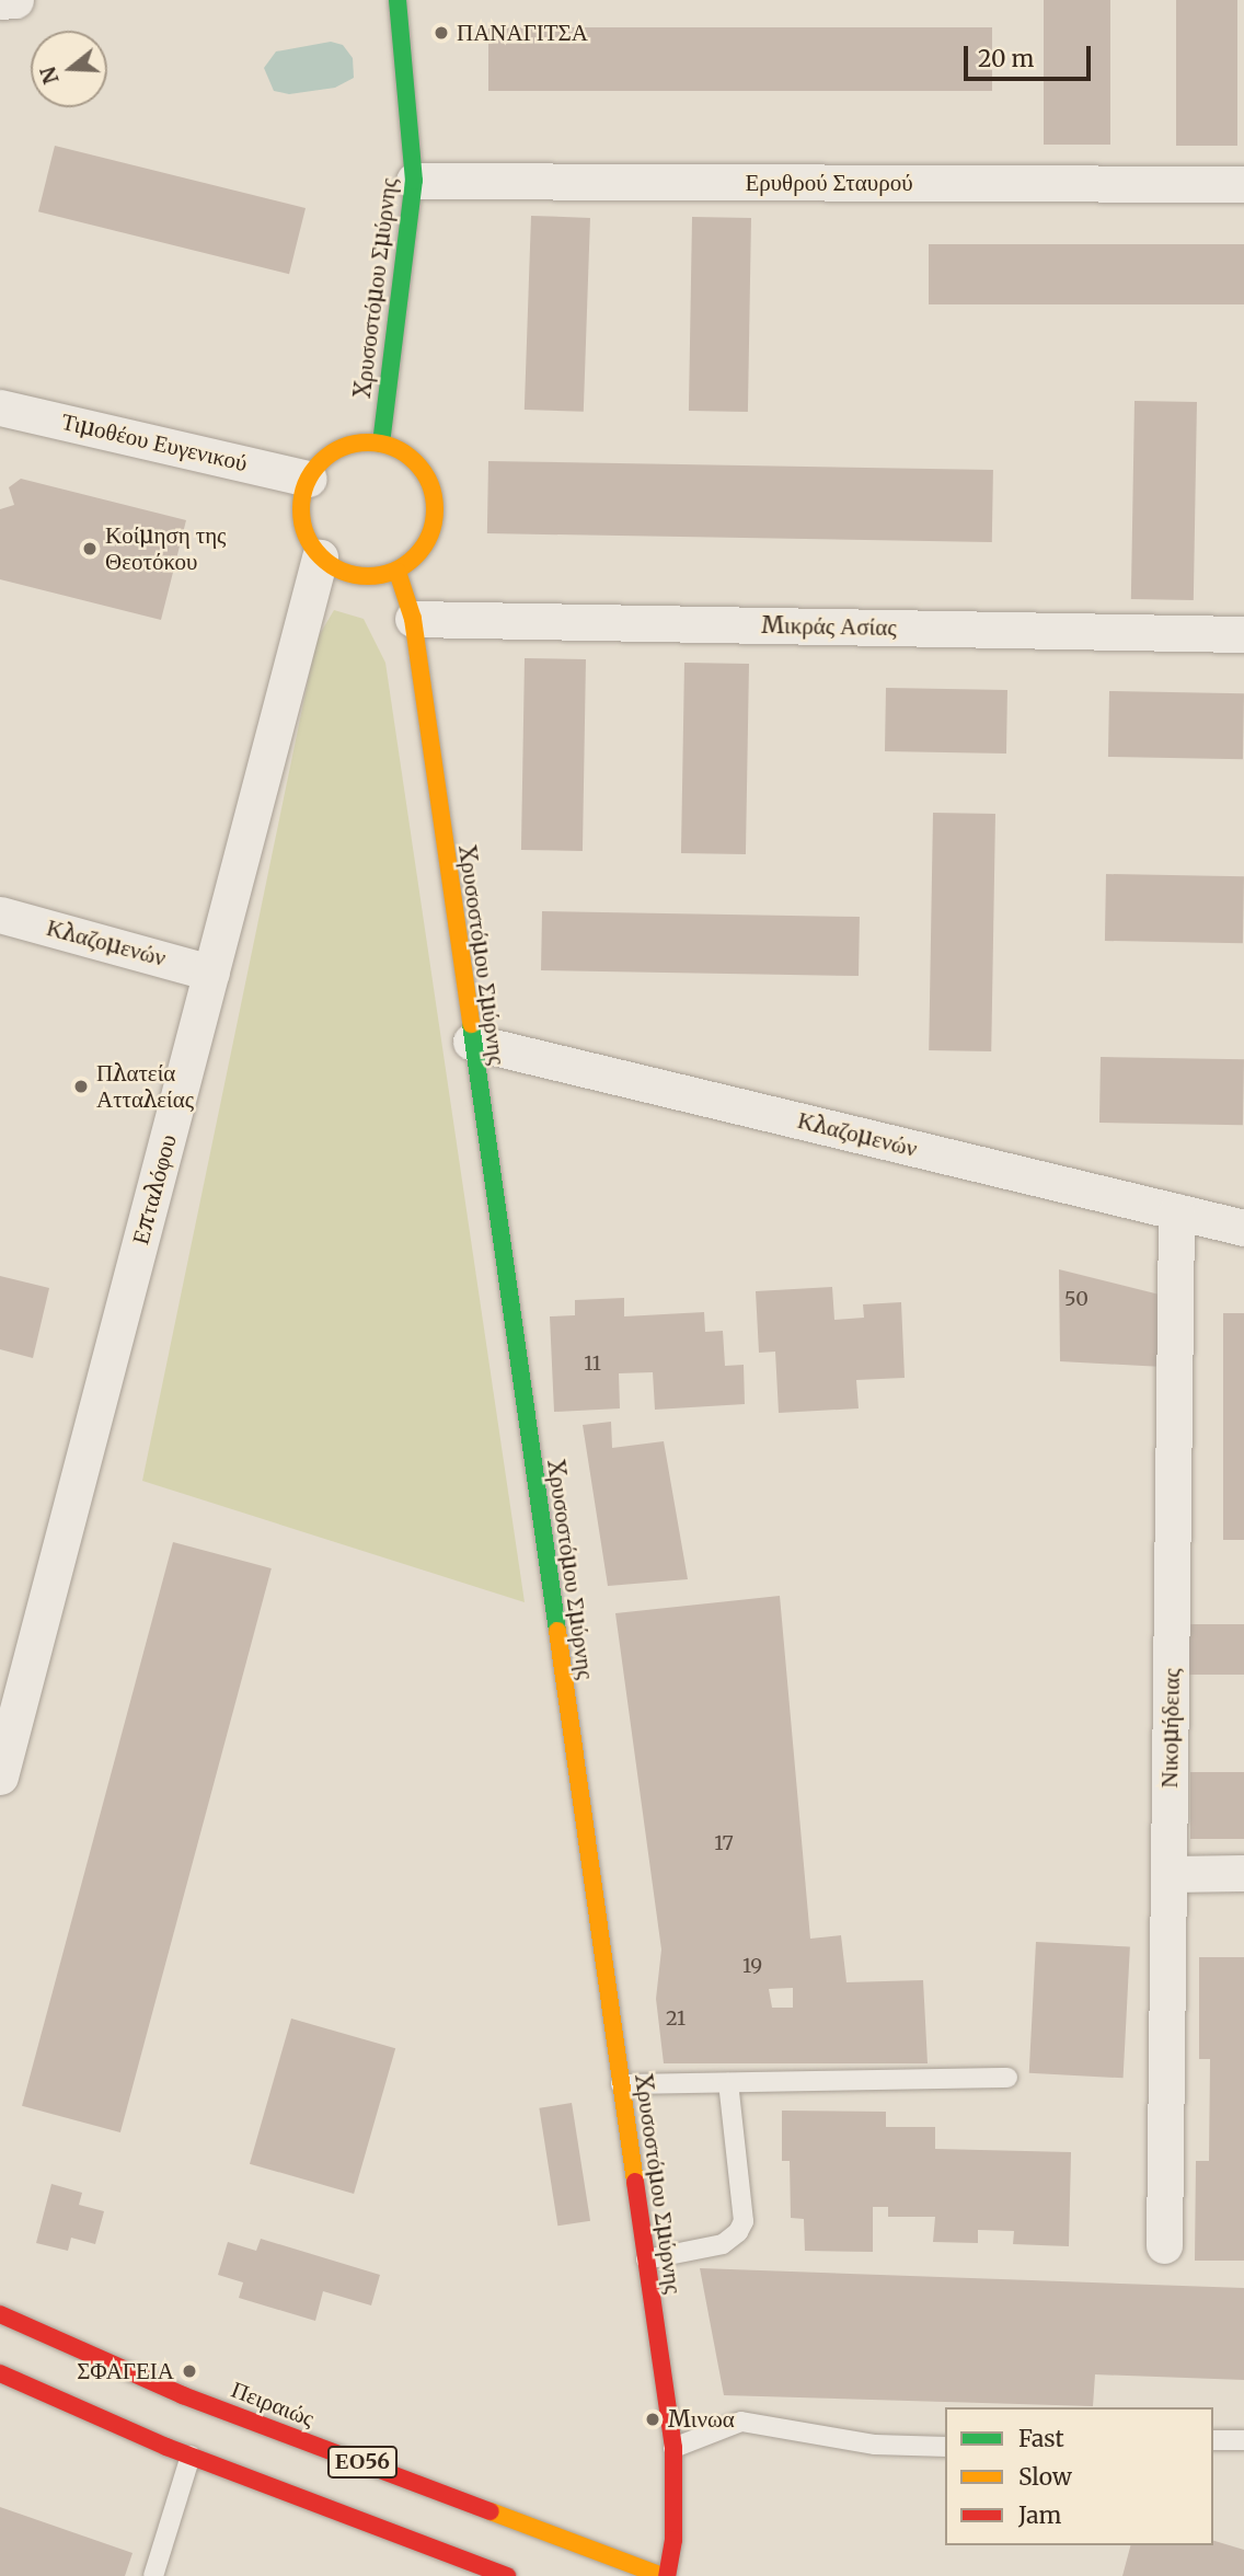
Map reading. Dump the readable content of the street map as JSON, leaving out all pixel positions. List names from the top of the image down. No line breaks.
{"streets":{"street":["Ερυθρού Σταυρού","Χρυσοστόμου Σμύρνης","Τιμοθέου Ευγενικού","Μικράς Ασίας","Κλαζομενών","Επταλόφου","Νικομήδειας","Πειραιώς","ΕΟ56"]},"crossings":[["Ερυθρού Σταυρού","Χρυσοστόμου Σμύρνης"],["Χρυσοστόμου Σμύρνης","Τιμοθέου Ευγενικού"],["Χρυσοστόμου Σμύρνης","Μικράς Ασίας"],["Χρυσοστόμου Σμύρνης","Κλαζομενών"],["Χρυσοστόμου Σμύρνης","Επταλόφου"],["Χρυσοστόμου Σμύρνης","Πειραιώς"],["Τιμοθέου Ευγενικού","Επταλόφου"],["Κλαζομενών","Επταλόφου"],["Κλαζομενών","Νικομήδειας"]],"places":["ΠΑΝΑΓΙΤΣΑ","Κοίμηση της Θεοτόκου","Πλατεία Ατταλείας","ΣΦΑΓΕΙΑ","Μινωα"],"house_numbers":["50","11","17","19","21"],"legend":["Fast","Slow","Jam"],"scale_bar":"20 m","north":"left"}
